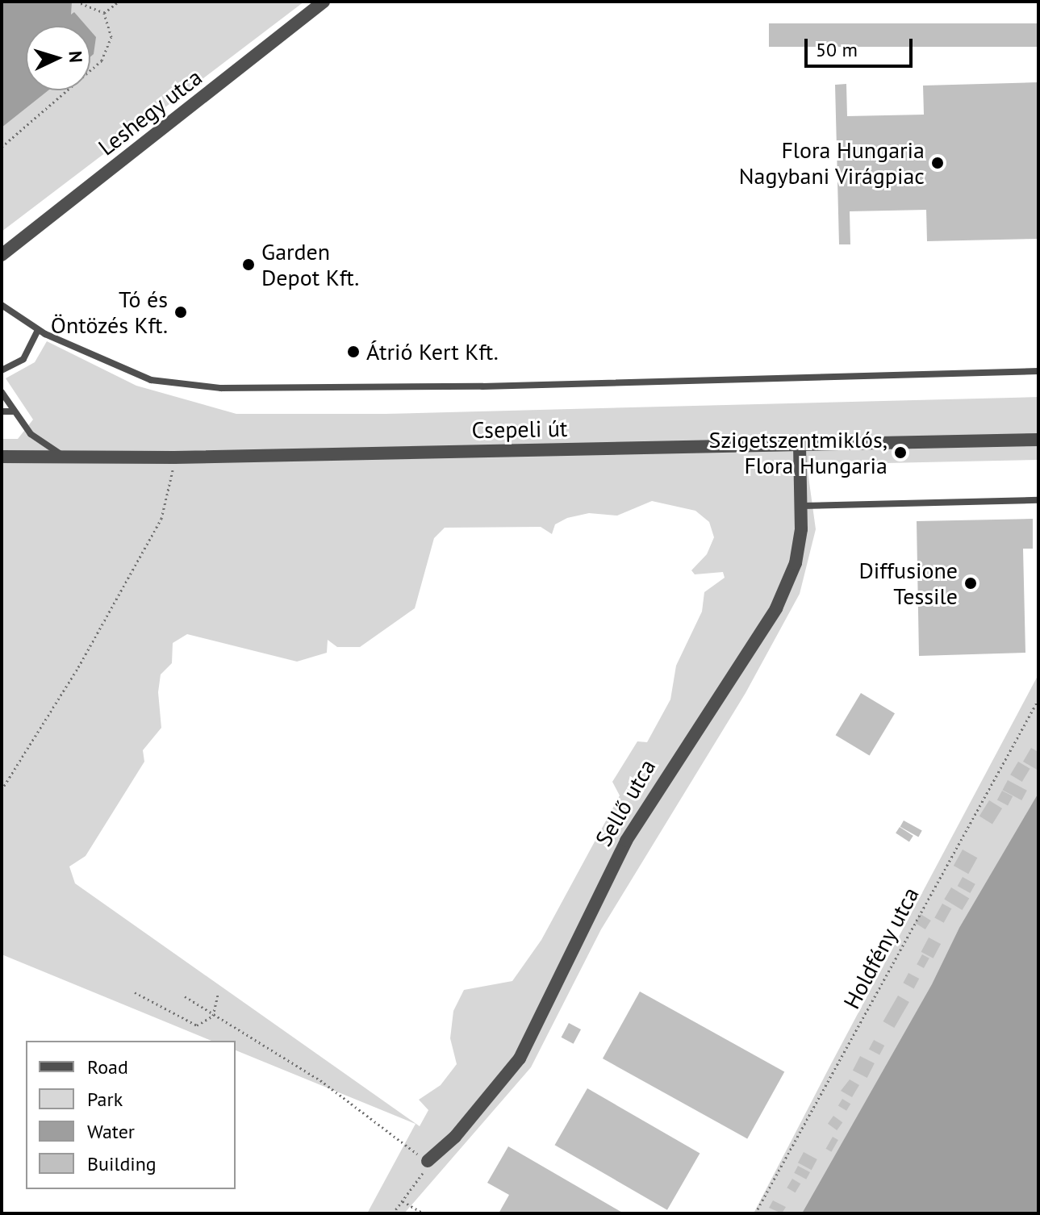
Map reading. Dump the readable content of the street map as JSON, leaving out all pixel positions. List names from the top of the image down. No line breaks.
{"streets":{"street":["Leshegy utca","Csepeli út","Sellő utca"],"path":["Holdfény utca"]},"crossings":[["Csepeli út","Sellő utca"]],"places":["Flora Hungaria Nagybani Virágpiac","Garden Depot Kft.","Tó és Öntözés Kft.","Átrió Kert Kft.","Szigetszentmiklós, Flora Hungaria","Diffusione Tessile"],"legend":["Road","Park","Water","Building"],"scale_bar":"50 m","north":"right"}
